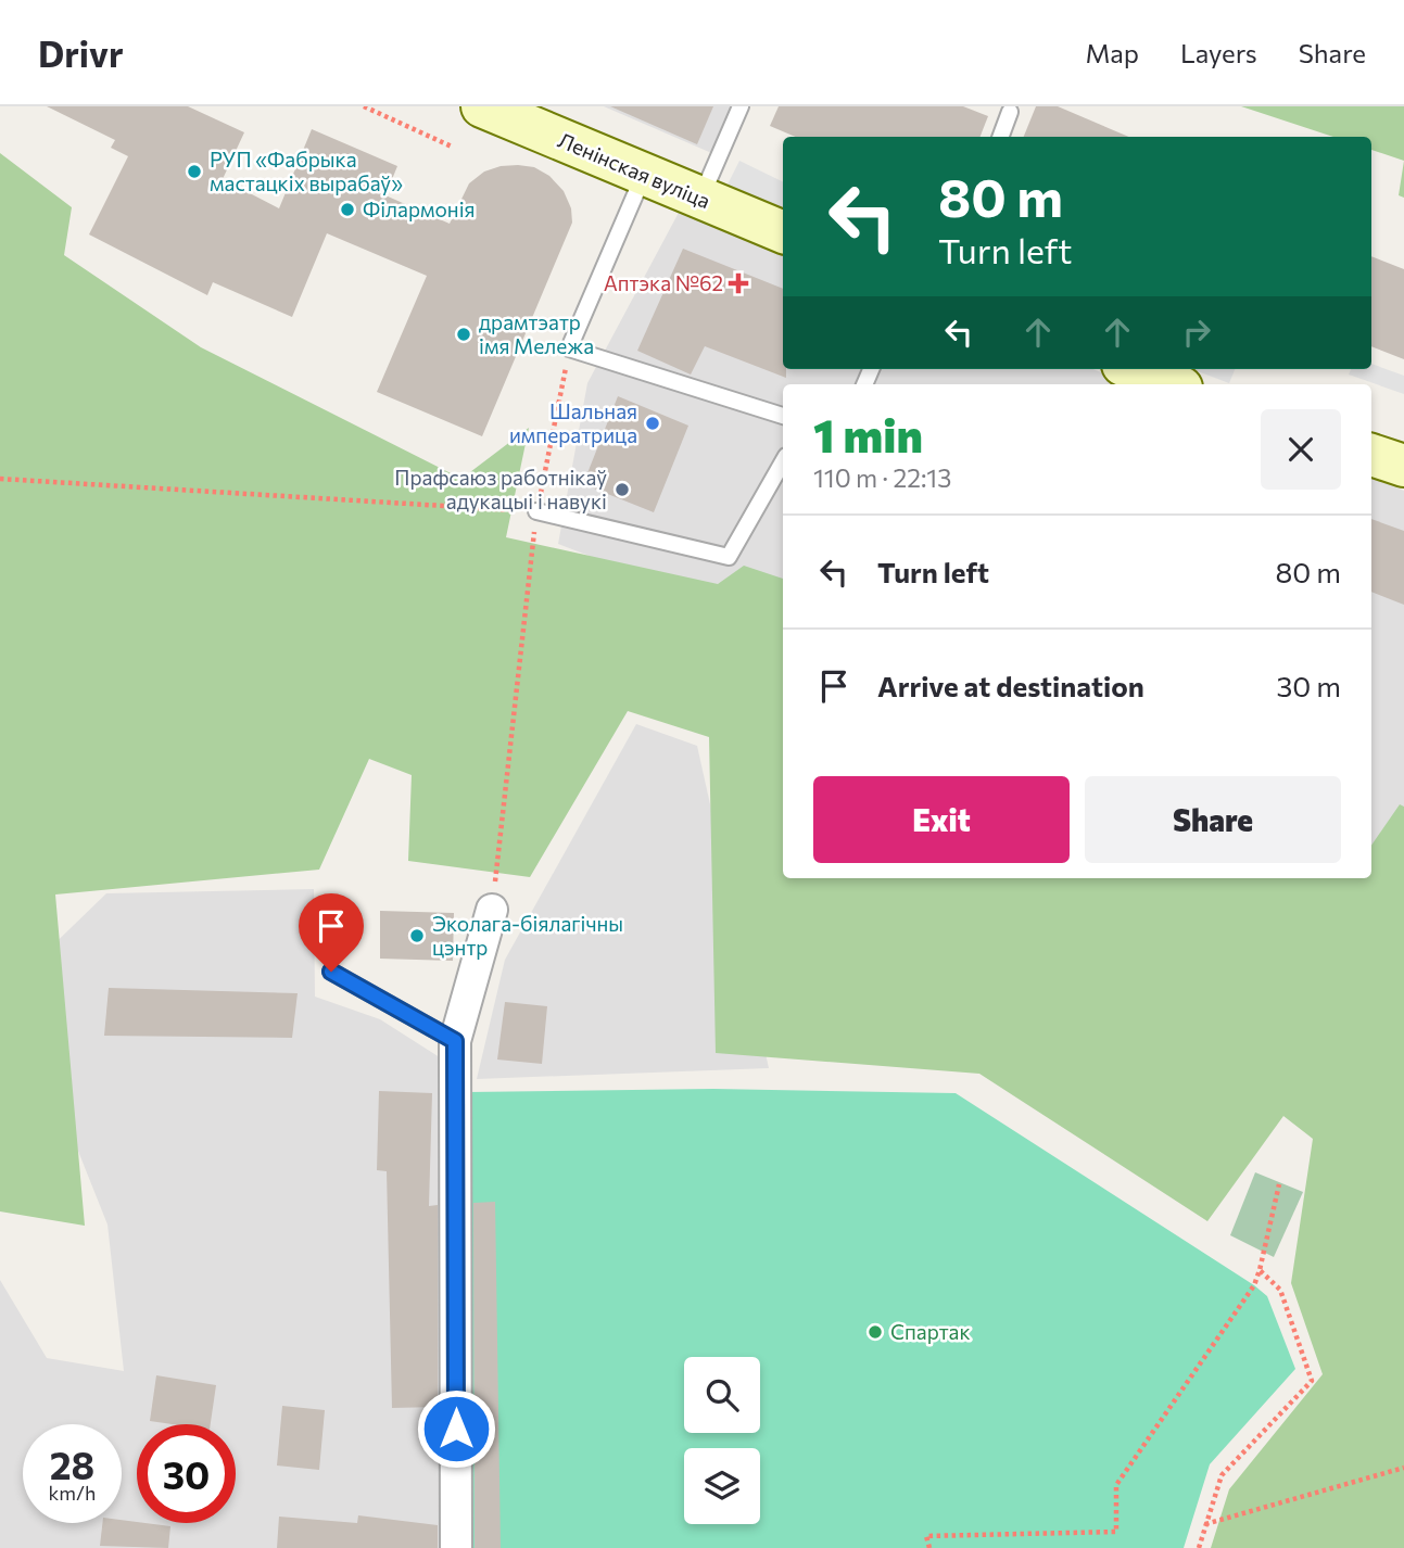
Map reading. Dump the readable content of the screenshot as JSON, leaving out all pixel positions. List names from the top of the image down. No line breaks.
{"streets":{"main road":["Ленінская вуліца"]},"places":{"other":["РУП «Фабрыка мастацкіх вырабаў»","Філармонія","драмтэатр імя Мележа","Шальная императрица","Прафсаюз работнікаў адукацыі і навукі","Эколага-біялагічны цэнтр","Спартак"],"health":["Аптэка №62"]},"page":{"header":"Drivr","nav":["Map","Layers","Share"],"turn":["80 m","Turn left"],"heading":["1 min","110 m · 22:13"],"list":[{"name":"Turn left","value":"80 m"},{"name":"Arrive at destination","value":"30 m"}],"buttons":["Exit","Share"],"speed":"28 km/h","limit":"30"}}
